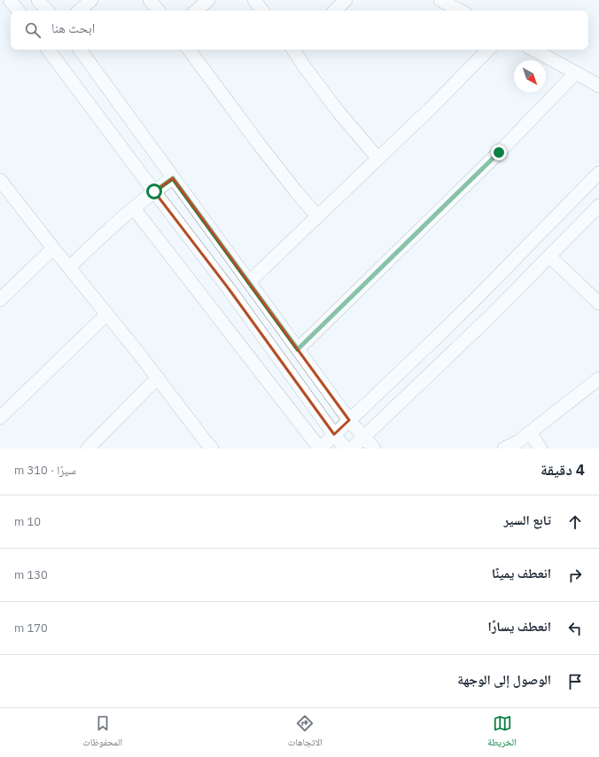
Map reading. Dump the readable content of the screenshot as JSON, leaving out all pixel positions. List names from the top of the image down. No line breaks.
{"north":"bottom right","page":{"search":"ابحث هنا","heading":["4 دقيقة","سيرًا · 310 m"],"list":[["تابع السير","10 m"],["انعطف يمينًا","130 m"],["انعطف يسارًا","170 m"],"الوصول إلى الوجهة"],"nav":["الخريطة","الاتجاهات","المحفوظات"]}}
